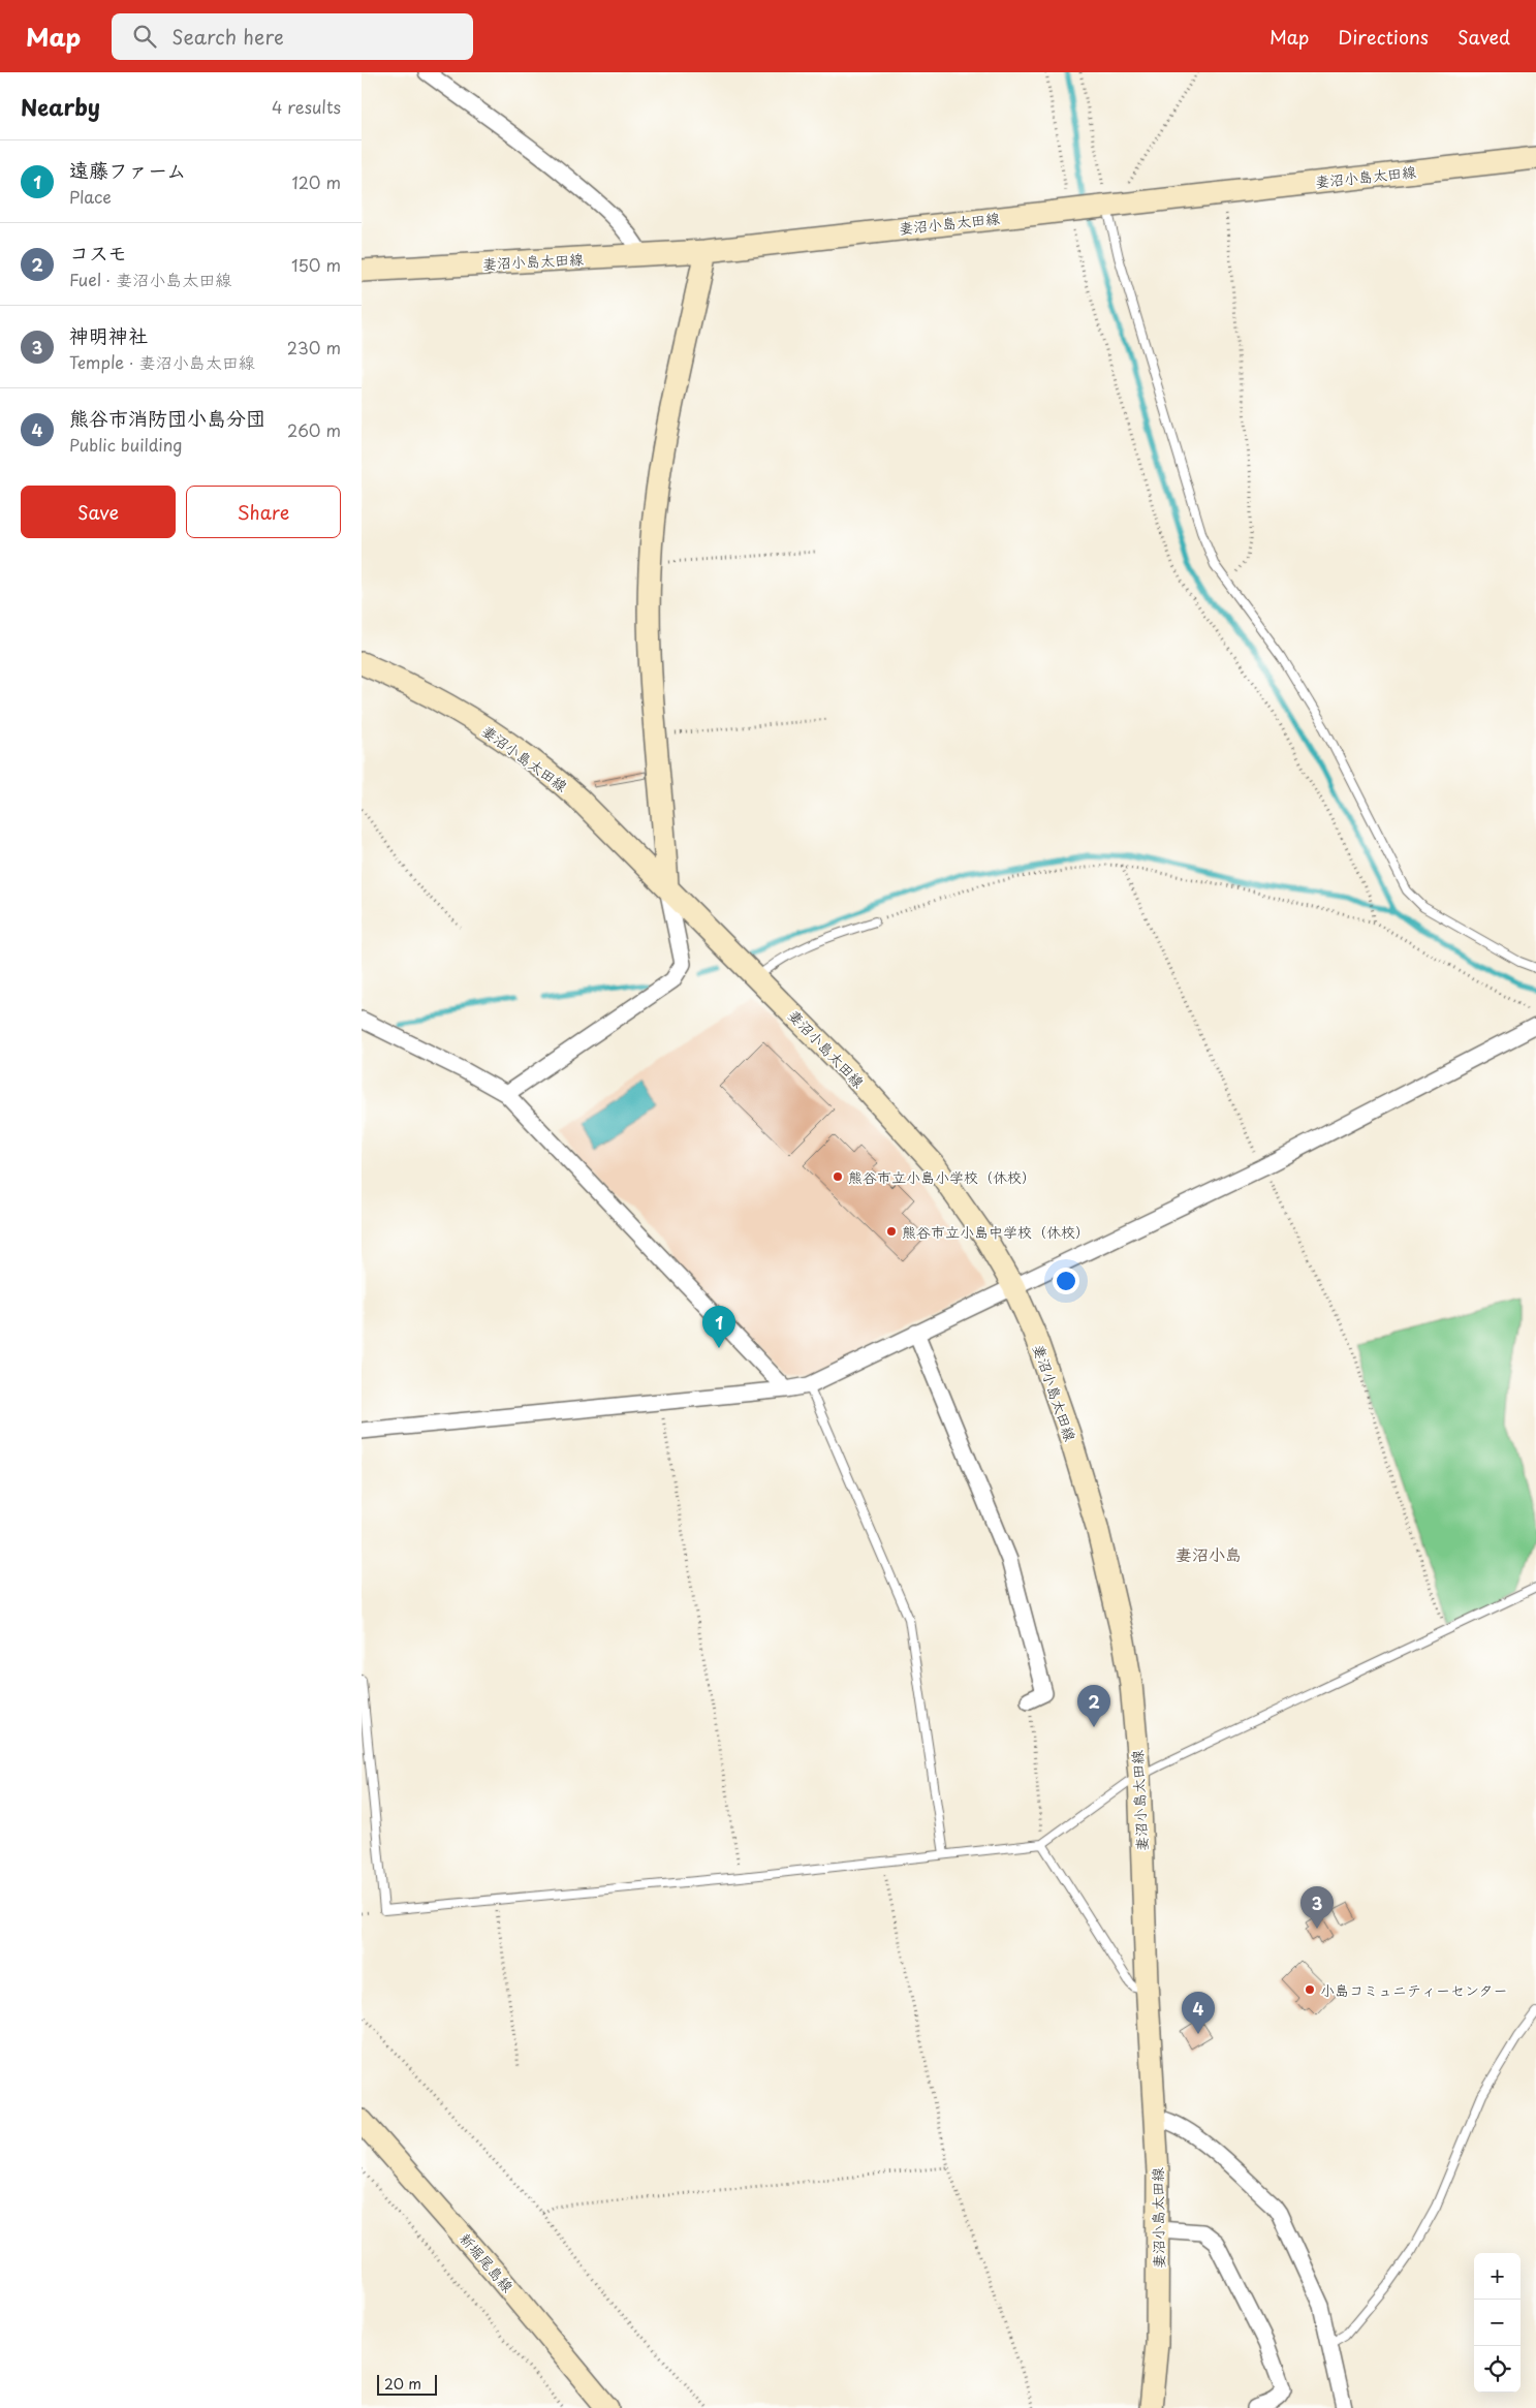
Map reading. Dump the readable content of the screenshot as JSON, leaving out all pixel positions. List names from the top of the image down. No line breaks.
{"streets":{"main road":["妻沼小島太田線","新堀尾島線"]},"districts":["妻沼小島"],"places":["熊谷市立小島小学校（休校）","熊谷市立小島中学校（休校）","小島コミュニティーセンター"],"scale_bar":"20 m","page":{"header":"Map","search":"Search here","nav":["Map","Directions","Saved"],"heading":["Nearby","4 results"],"list":[{"mark":"1","name":"遠藤ファーム","note":"Place","value":"120 m"},{"mark":"2","name":"コスモ","note":"Fuel · 妻沼小島太田線","value":"150 m"},{"mark":"3","name":"神明神社","note":"Temple · 妻沼小島太田線","value":"230 m"},{"mark":"4","name":"熊谷市消防団小島分団","note":"Public building","value":"260 m"}],"buttons":["Save","Share"],"pins":["1","2","3","4"],"map_buttons":["+","−"],"scale":"20 m"}}
